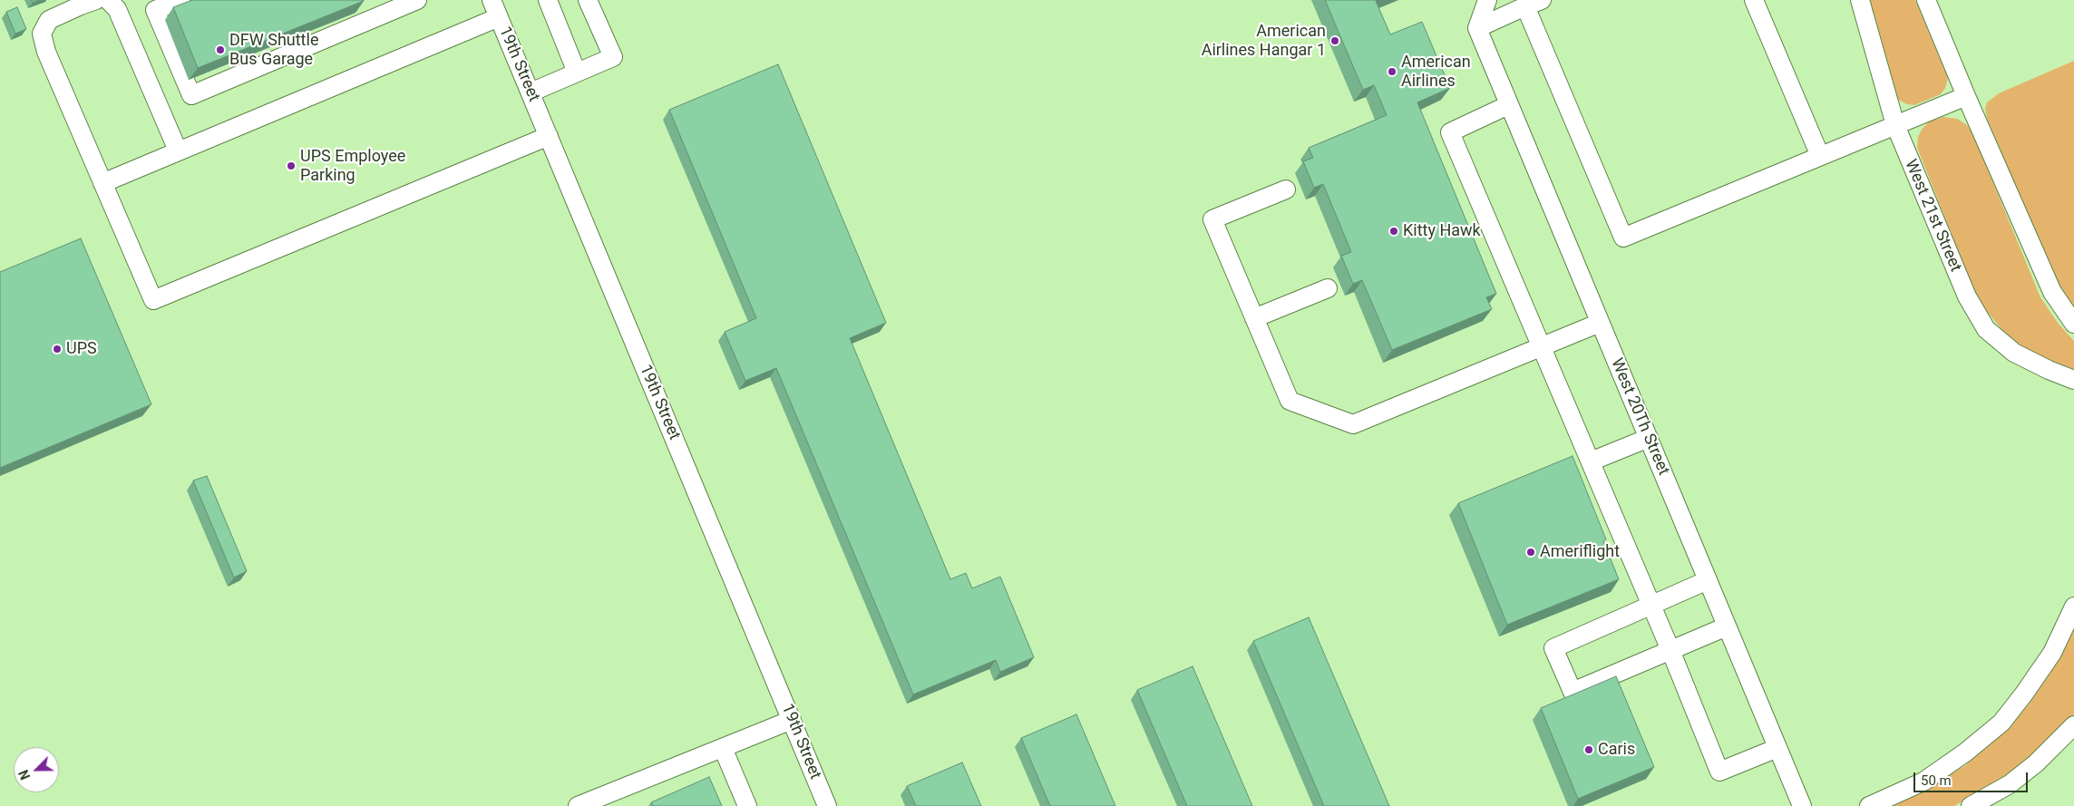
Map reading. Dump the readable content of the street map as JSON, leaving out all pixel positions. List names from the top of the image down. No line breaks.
{"streets":{"street":["19th Street","West 21st Street","West 20Th Street"]},"places":["American Airlines Hangar 1","DFW Shuttle Bus Garage","American Airlines","UPS Employee Parking","Kitty Hawk","UPS","Ameriflight","Caris"],"scale_bar":"50 m","north":"bottom left"}
